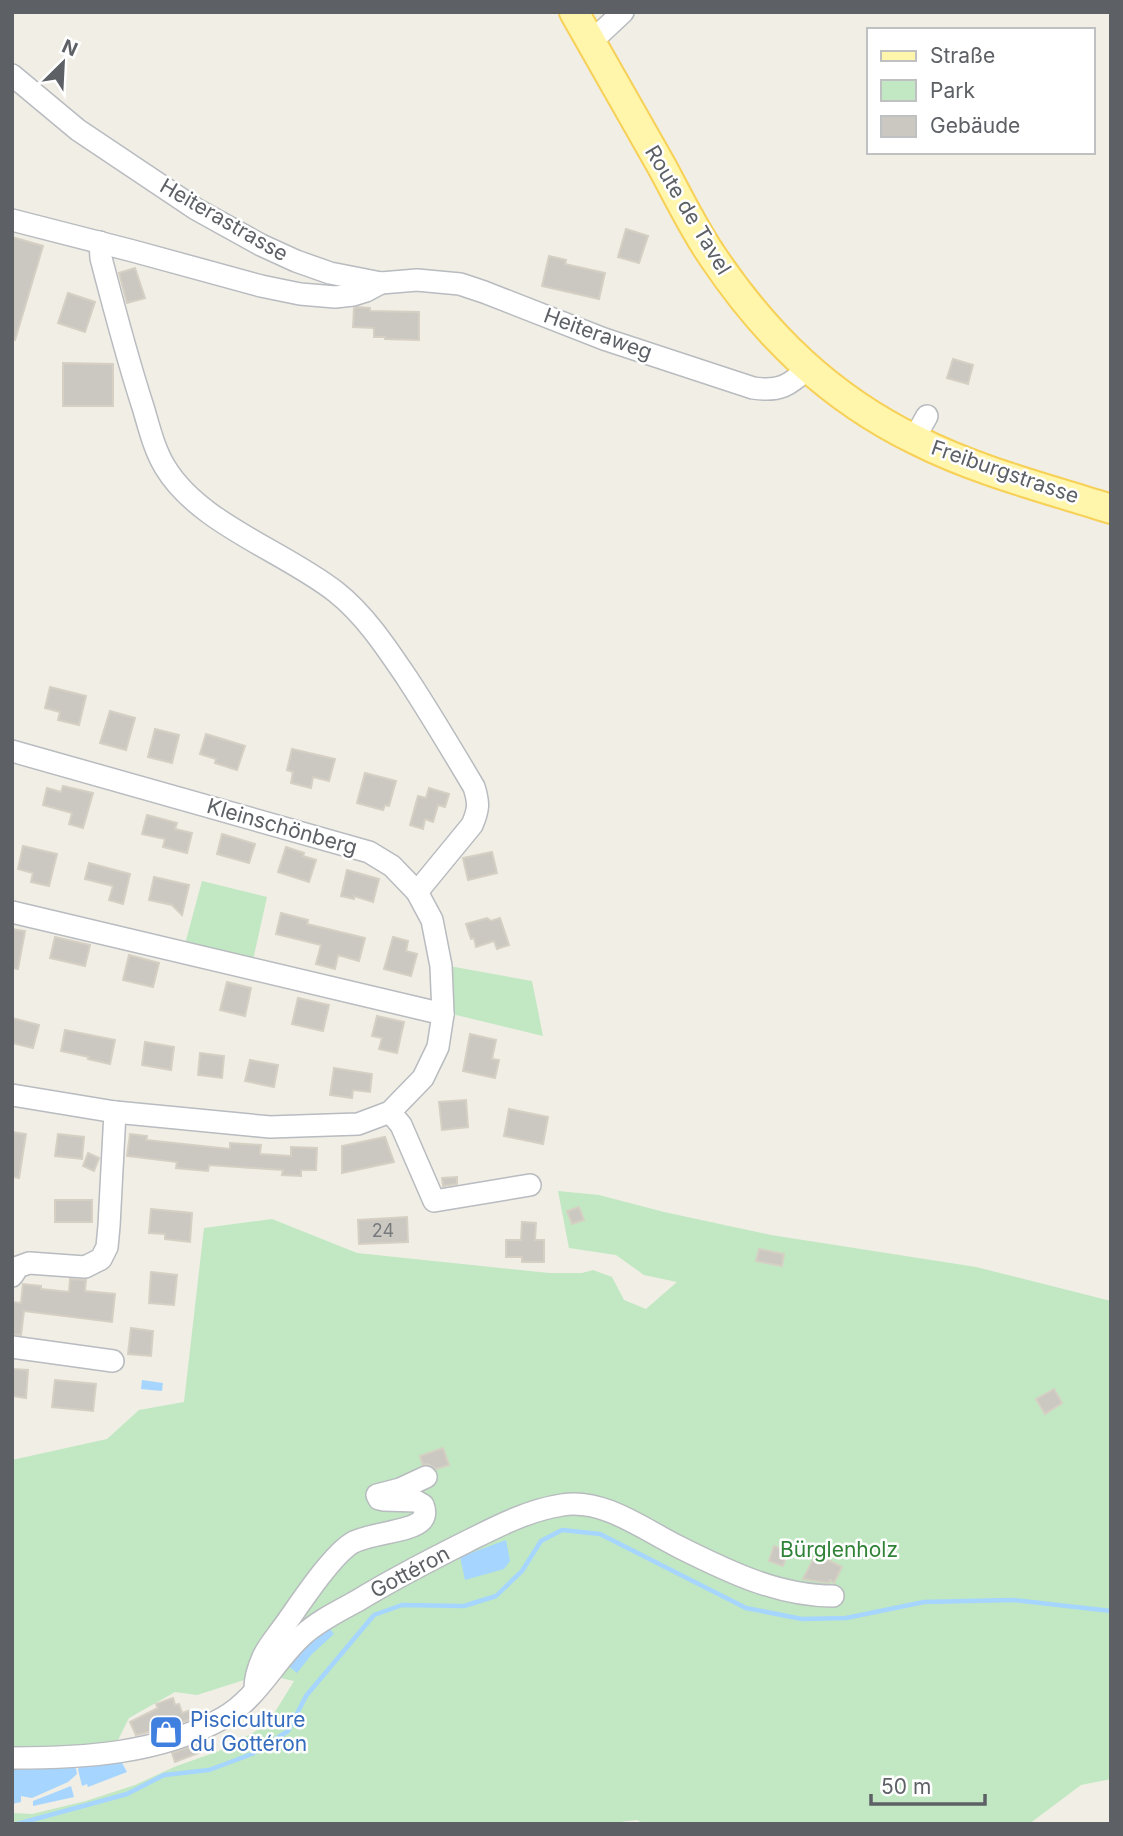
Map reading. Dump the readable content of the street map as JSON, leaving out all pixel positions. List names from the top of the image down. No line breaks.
{"streets":{"main road":["Route de Tavel","Freiburgstrasse"],"street":["Heiterastrasse","Heiteraweg","Kleinschönberg","Gottéron"]},"crossings":[["Route de Tavel","Heiteraweg"],["Route de Tavel","Freiburgstrasse"],["Heiterastrasse","Heiteraweg"]],"parks":["Bürglenholz"],"places":{"shop":["Pisciculture du Gottéron"]},"house_numbers":["24"],"legend":["Straße","Park","Gebäude"],"scale_bar":"50 m","north":"top right"}
